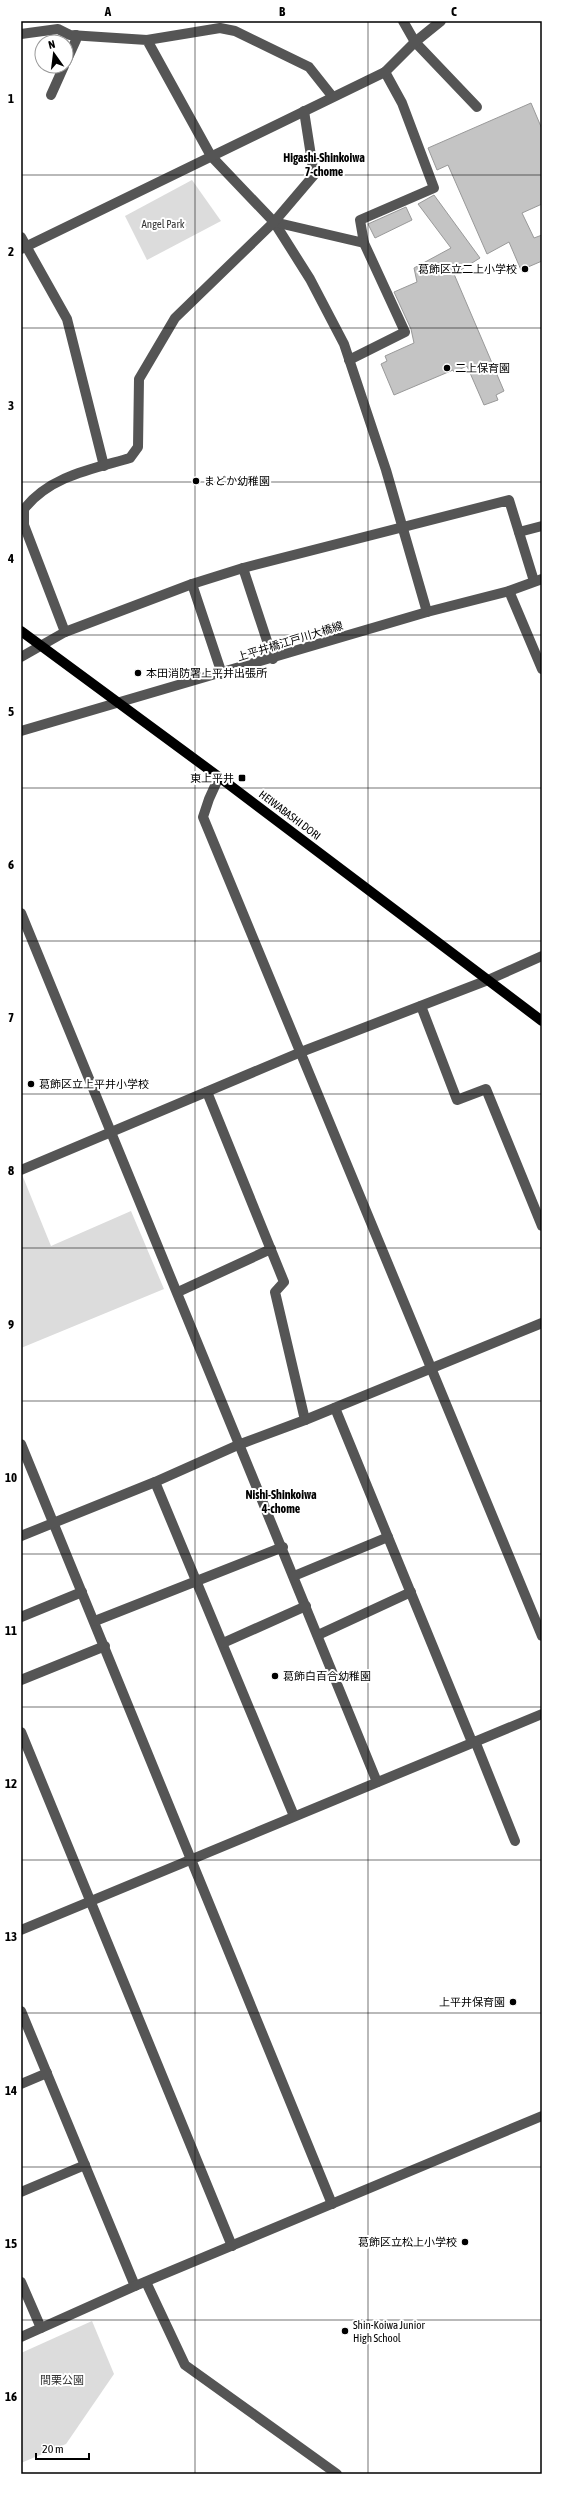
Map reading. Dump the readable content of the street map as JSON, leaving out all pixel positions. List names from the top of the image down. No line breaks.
{"streets":{"main road":["HEIWABASHI DORI"],"street":["上平井橋江戸川大橋線"]},"crossings":[["上平井橋江戸川大橋線","HEIWABASHI DORI"]],"districts":["Higashi-Shinkoiwa 7-chome","Nishi-Shinkoiwa 4-chome"],"parks":["Angel Park","間栗公園"],"places":{"other":["葛飾区立二上小学校","二上保育園","まどか幼稚園","本田消防署上平井出張所","葛飾区立上平井小学校","葛飾白百合幼稚園","上平井保育園","葛飾区立松上小学校","Shin-Koiwa Junior High School"],"transit":["東上平井"]},"scale_bar":"20 m","north":"top","grid":{"columns":["A","B","C"],"rows":["1","2","3","4","5","6","7","8","9","10","11","12","13","14","15","16"]}}
